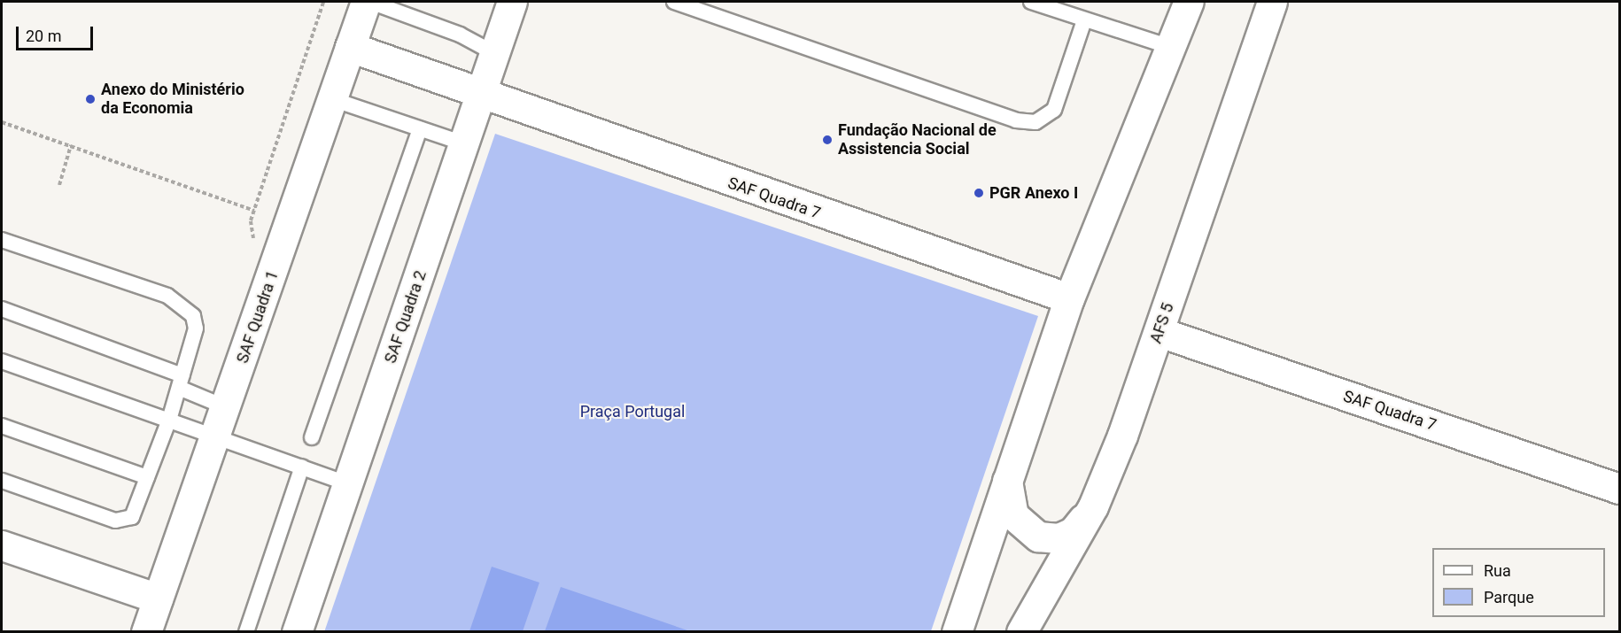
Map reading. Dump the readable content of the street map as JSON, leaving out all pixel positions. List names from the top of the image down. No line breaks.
{"streets":{"street":["SAF Quadra 7","SAF Quadra 1","SAF Quadra 2","AFS 5"]},"crossings":[["SAF Quadra 7","SAF Quadra 1"],["SAF Quadra 7","SAF Quadra 2"],["SAF Quadra 7","AFS 5"]],"parks":["Praça Portugal"],"places":["Anexo do Ministério da Economia","Fundação Nacional de Assistencia Social","PGR Anexo I"],"legend":["Rua","Parque"],"scale_bar":"20 m"}
